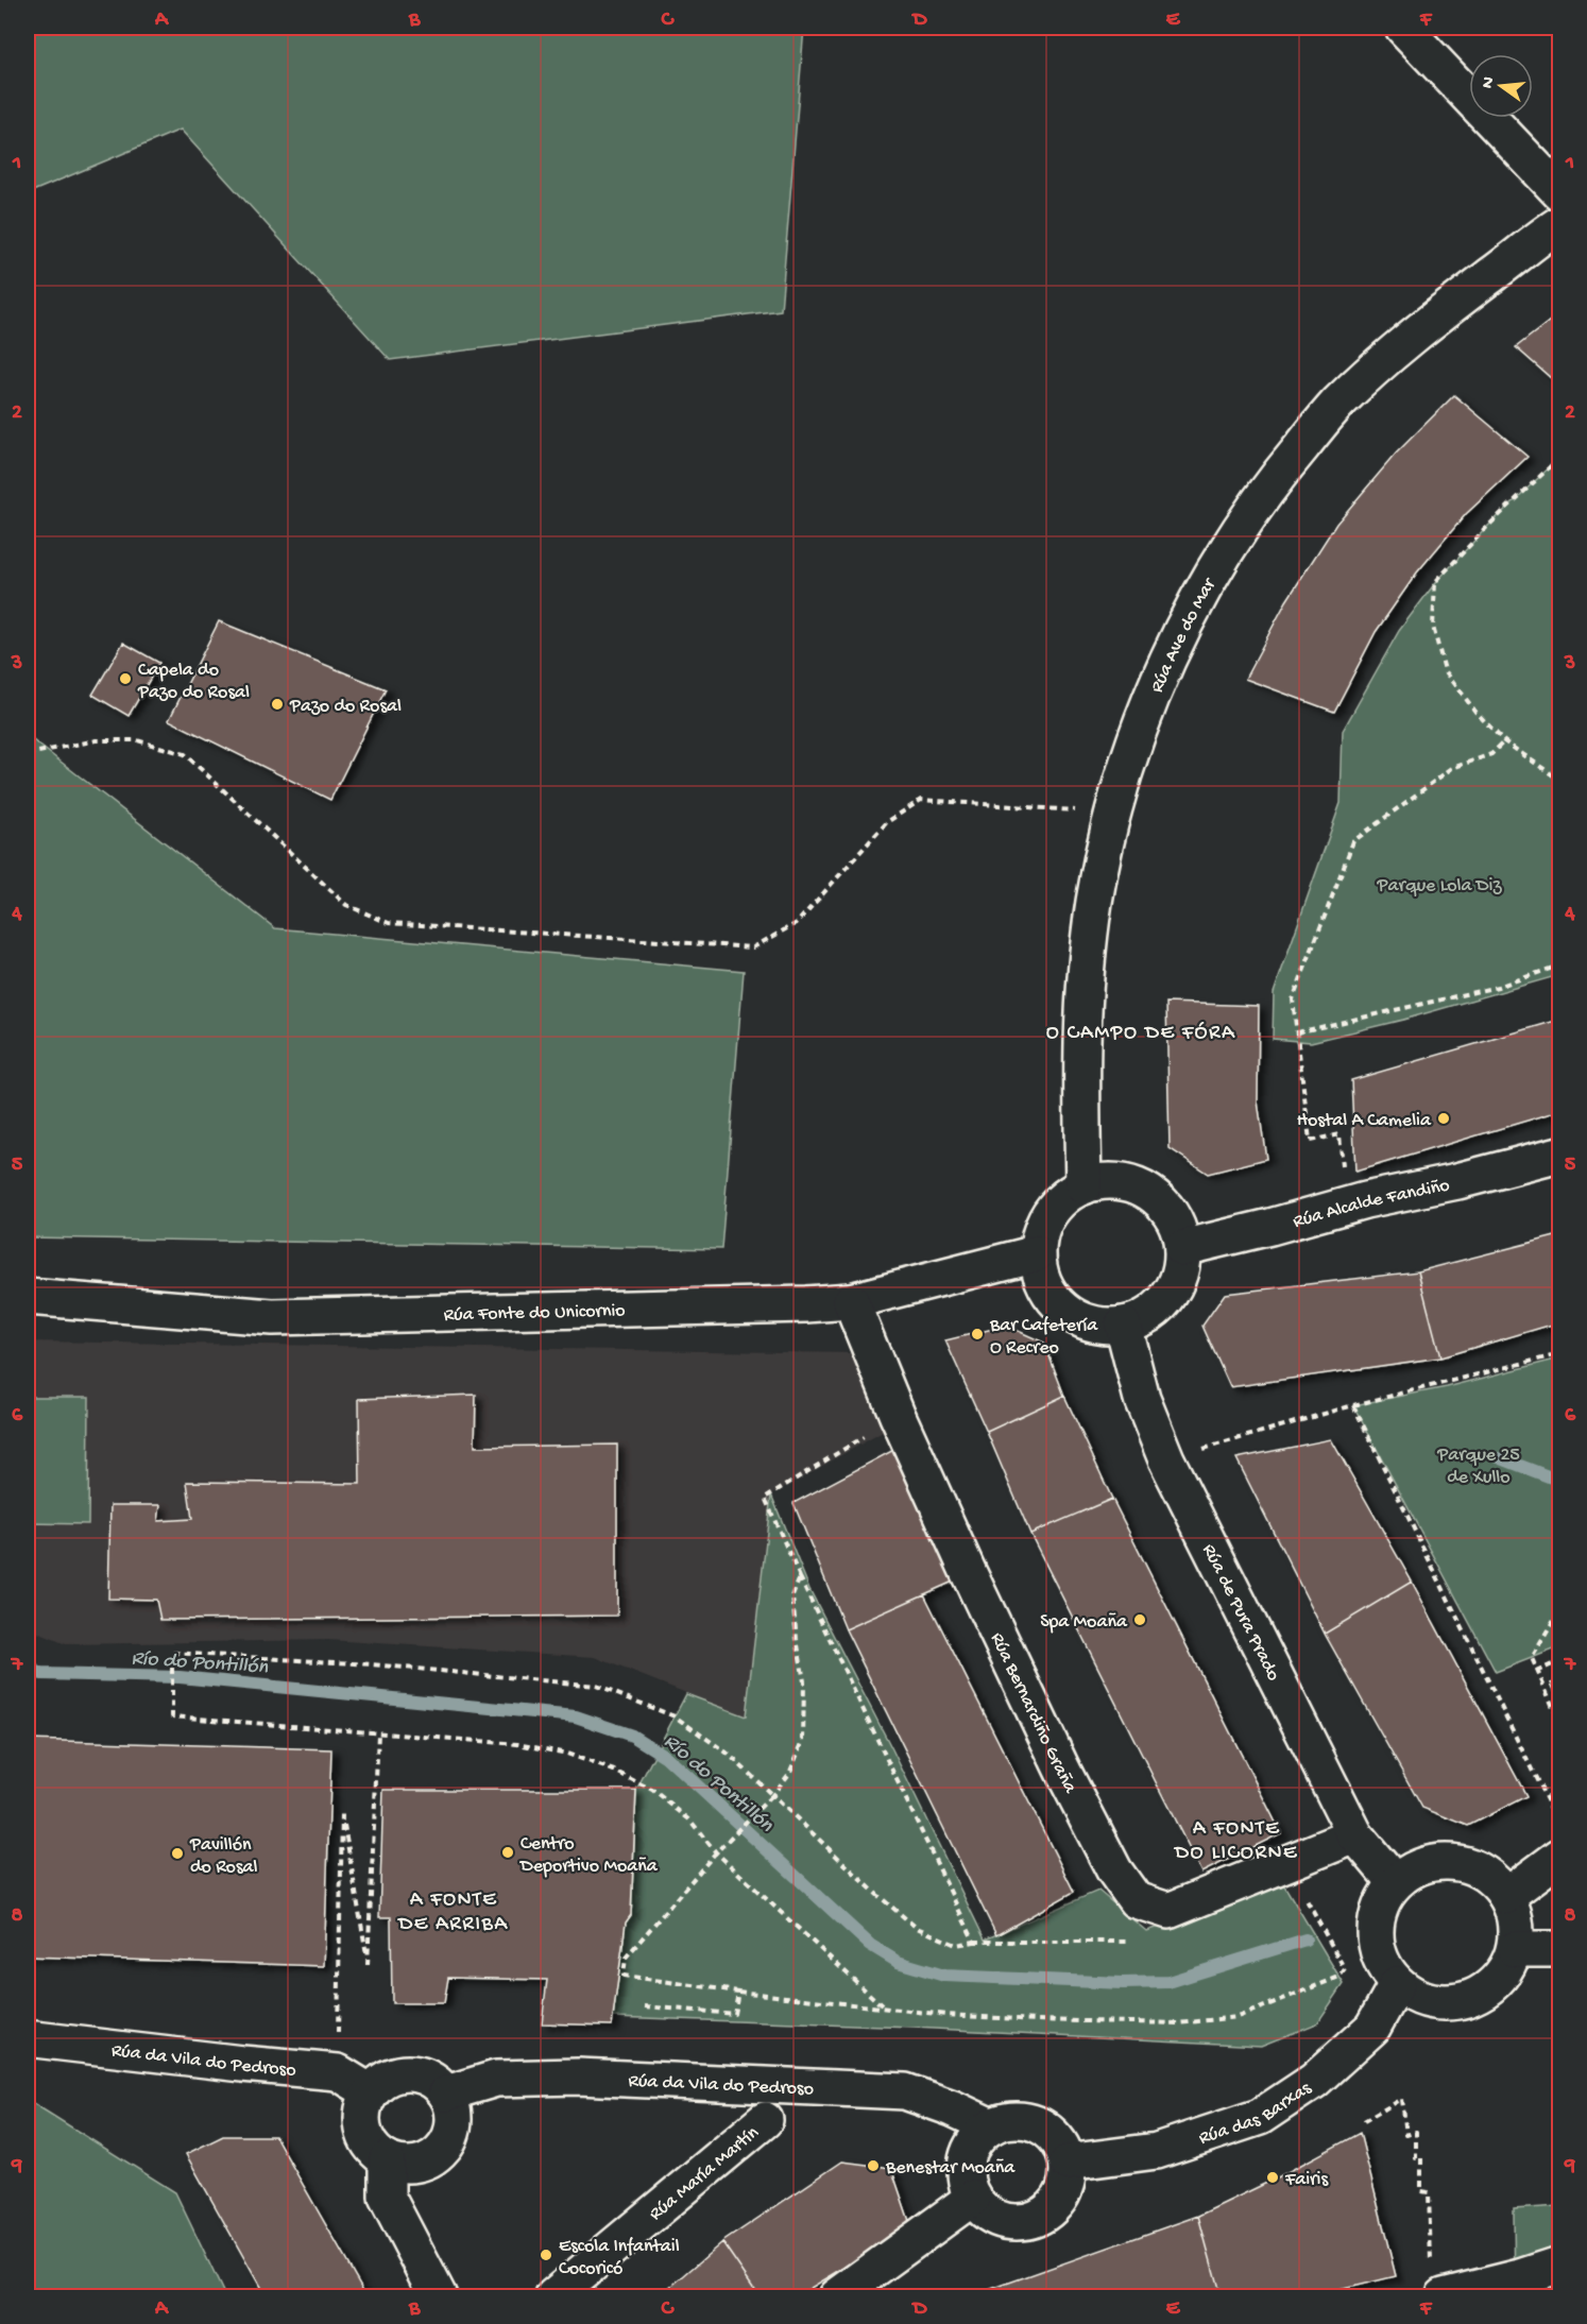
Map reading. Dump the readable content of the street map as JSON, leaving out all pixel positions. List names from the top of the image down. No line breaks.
{"streets":{"street":["Rúa Ave do Mar","Rúa Alcalde Fandiño","Rúa Fonte do Unicornio","Rúa de Pura Prado","Rúa Bernardiño Graña","Rúa da Vila do Pedroso","Rúa das Barxas","Rúa María Martín"]},"crossings":[["Rúa Ave do Mar","Rúa Alcalde Fandiño"],["Rúa Ave do Mar","Rúa Fonte do Unicornio"],["Rúa Ave do Mar","Rúa de Pura Prado"],["Rúa Alcalde Fandiño","Rúa Fonte do Unicornio"],["Rúa Alcalde Fandiño","Rúa de Pura Prado"],["Rúa Fonte do Unicornio","Rúa de Pura Prado"],["Rúa Fonte do Unicornio","Rúa Bernardiño Graña"],["Rúa de Pura Prado","Rúa Bernardiño Graña"],["Rúa de Pura Prado","Rúa das Barxas"],["Rúa da Vila do Pedroso","Rúa das Barxas"]],"districts":["O CAMPO DE FÓRA","A FONTE DO LICORNE","A FONTE DE ARRIBA"],"water":["Río do Pontillón"],"parks":["Parque Lola Diz","Parque 25 de Xullo"],"places":["Capela do Pazo do Rosal","Pazo do Rosal","Hostal A Camelia","Bar Cafetería O Recreo","Spa Moaña","Centro Deportivo Moaña","Pavillón do Rosal","Benestar Moaña","Fairis","Escola Infantail Cocoricó"],"north":"left","grid":{"columns":["A","B","C","D","E","F"],"rows":["1","2","3","4","5","6","7","8","9"]}}
